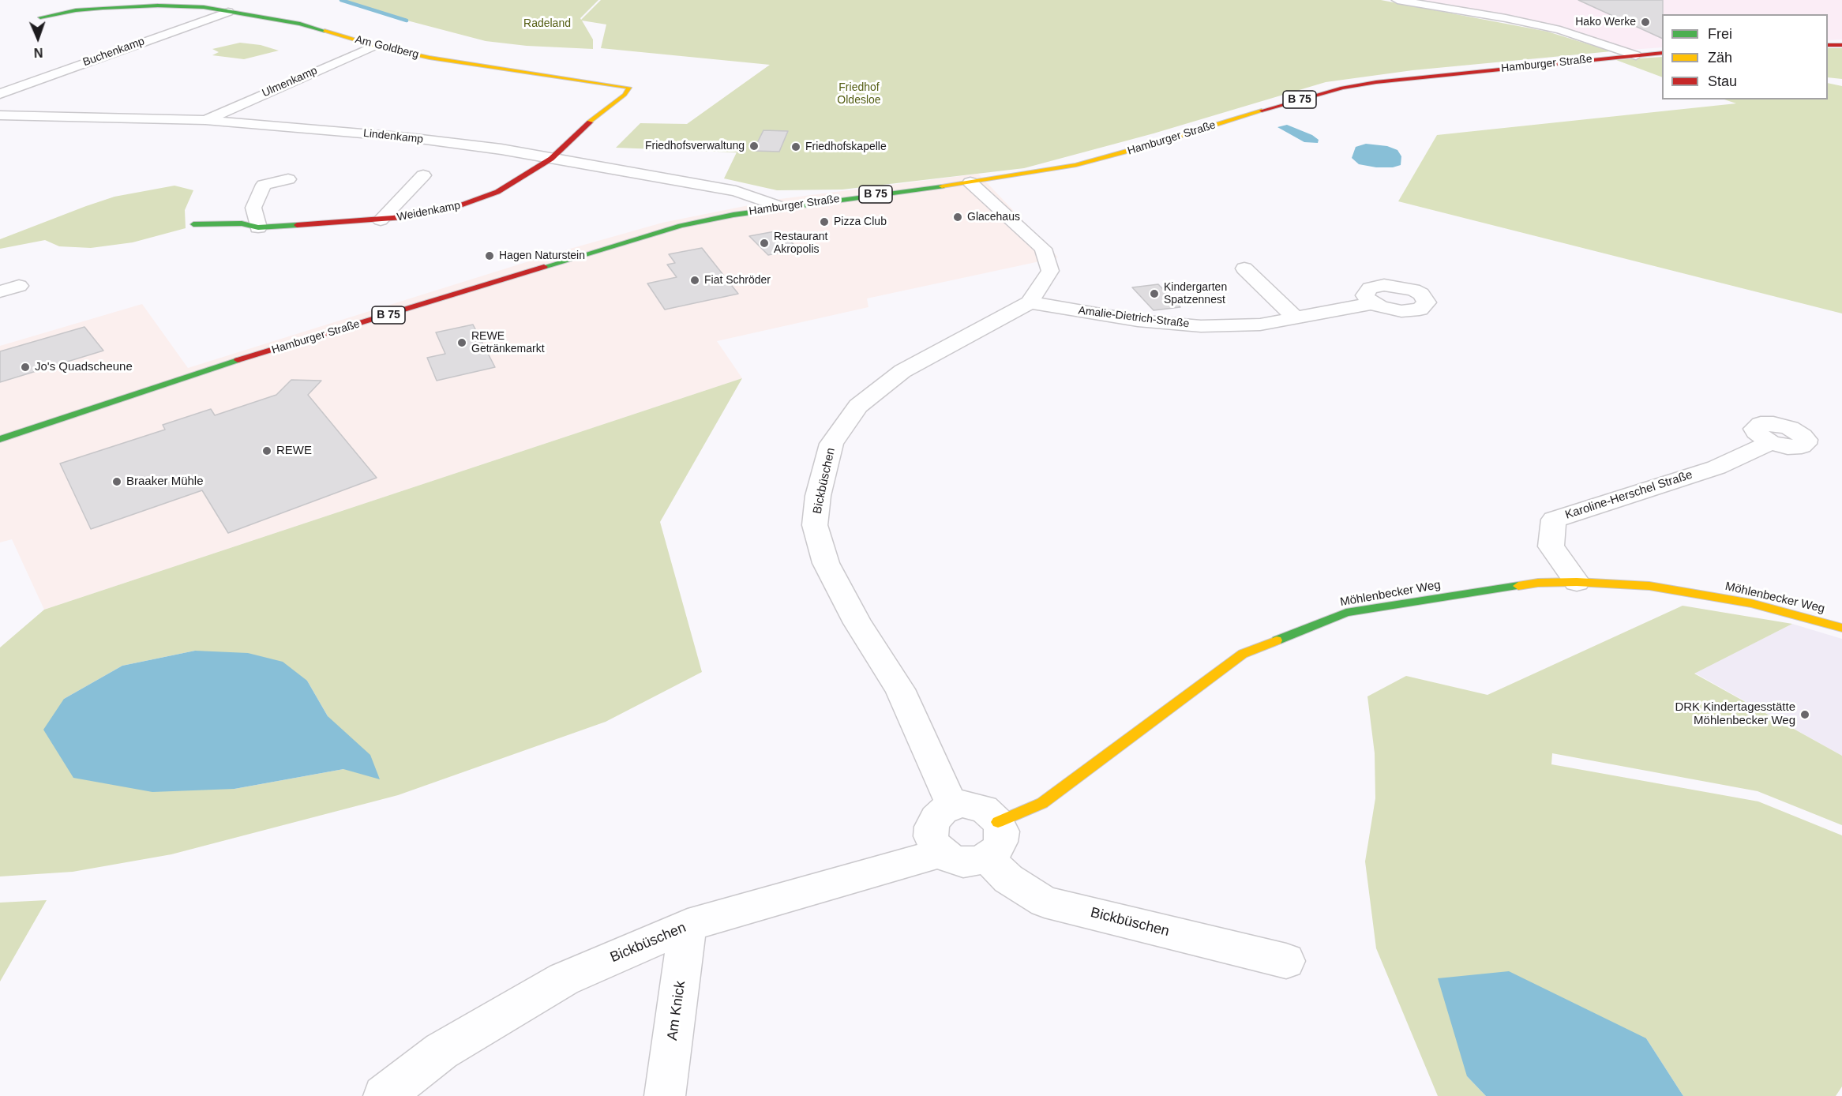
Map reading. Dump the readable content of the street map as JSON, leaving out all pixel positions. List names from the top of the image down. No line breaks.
{"streets":{"street":["Am Goldberg","Buchenkamp","Hamburger Straße","Ulmenkamp","B 75","Lindenkamp","Weidenkamp","Amalie-Dietrich-Straße","Bickbüschen","Karoline-Herschel Straße","Möhlenbecker Weg","Am Knick"]},"crossings":[["Am Goldberg","Buchenkamp"],["Am Goldberg","Ulmenkamp"],["Am Goldberg","Lindenkamp"],["Am Goldberg","Weidenkamp"],["Hamburger Straße","Lindenkamp"],["Hamburger Straße","Bickbüschen"],["Ulmenkamp","Lindenkamp"],["Lindenkamp","Weidenkamp"],["Amalie-Dietrich-Straße","Bickbüschen"],["Bickbüschen","Möhlenbecker Weg"],["Bickbüschen","Am Knick"],["Karoline-Herschel Straße","Möhlenbecker Weg"]],"parks":["Radeland","Friedhof Oldesloe"],"places":["Hako Werke","Friedhofsverwaltung","Friedhofskapelle","Glacehaus","Pizza Club","Restaurant Akropolis","Hagen Naturstein","Fiat Schröder","Kindergarten Spatzennest","REWE Getränkemarkt","Jo's Quadscheune","REWE","Braaker Mühle","DRK Kindertagesstätte Möhlenbecker Weg"],"legend":["Frei","Zäh","Stau"],"north":"bottom"}
